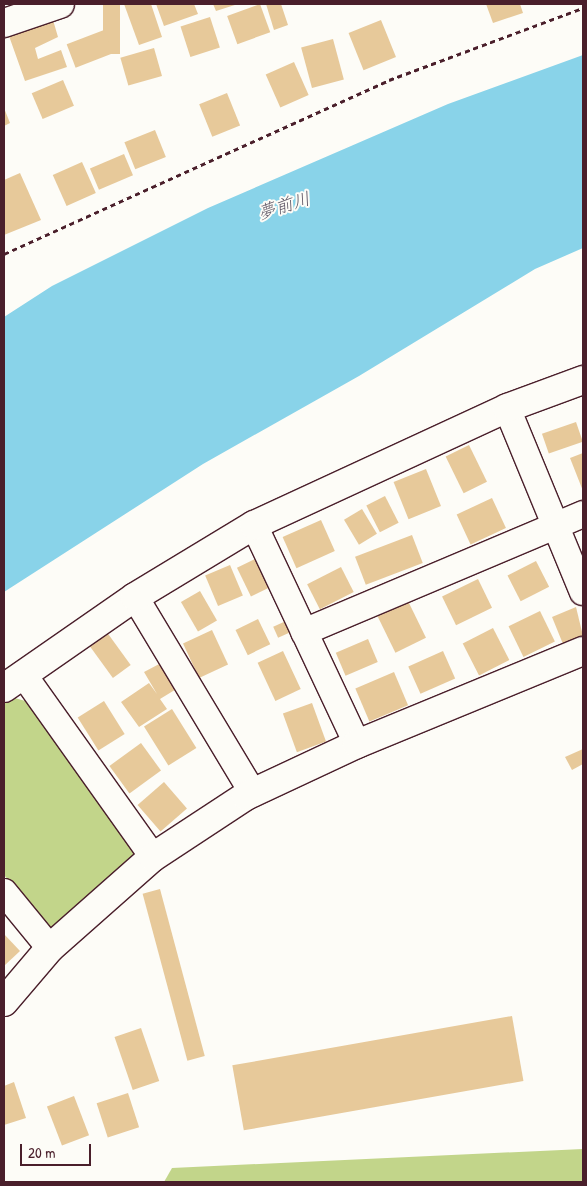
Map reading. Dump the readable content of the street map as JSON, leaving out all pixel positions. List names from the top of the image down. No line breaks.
{"water":["夢前川"],"scale_bar":"20 m"}
